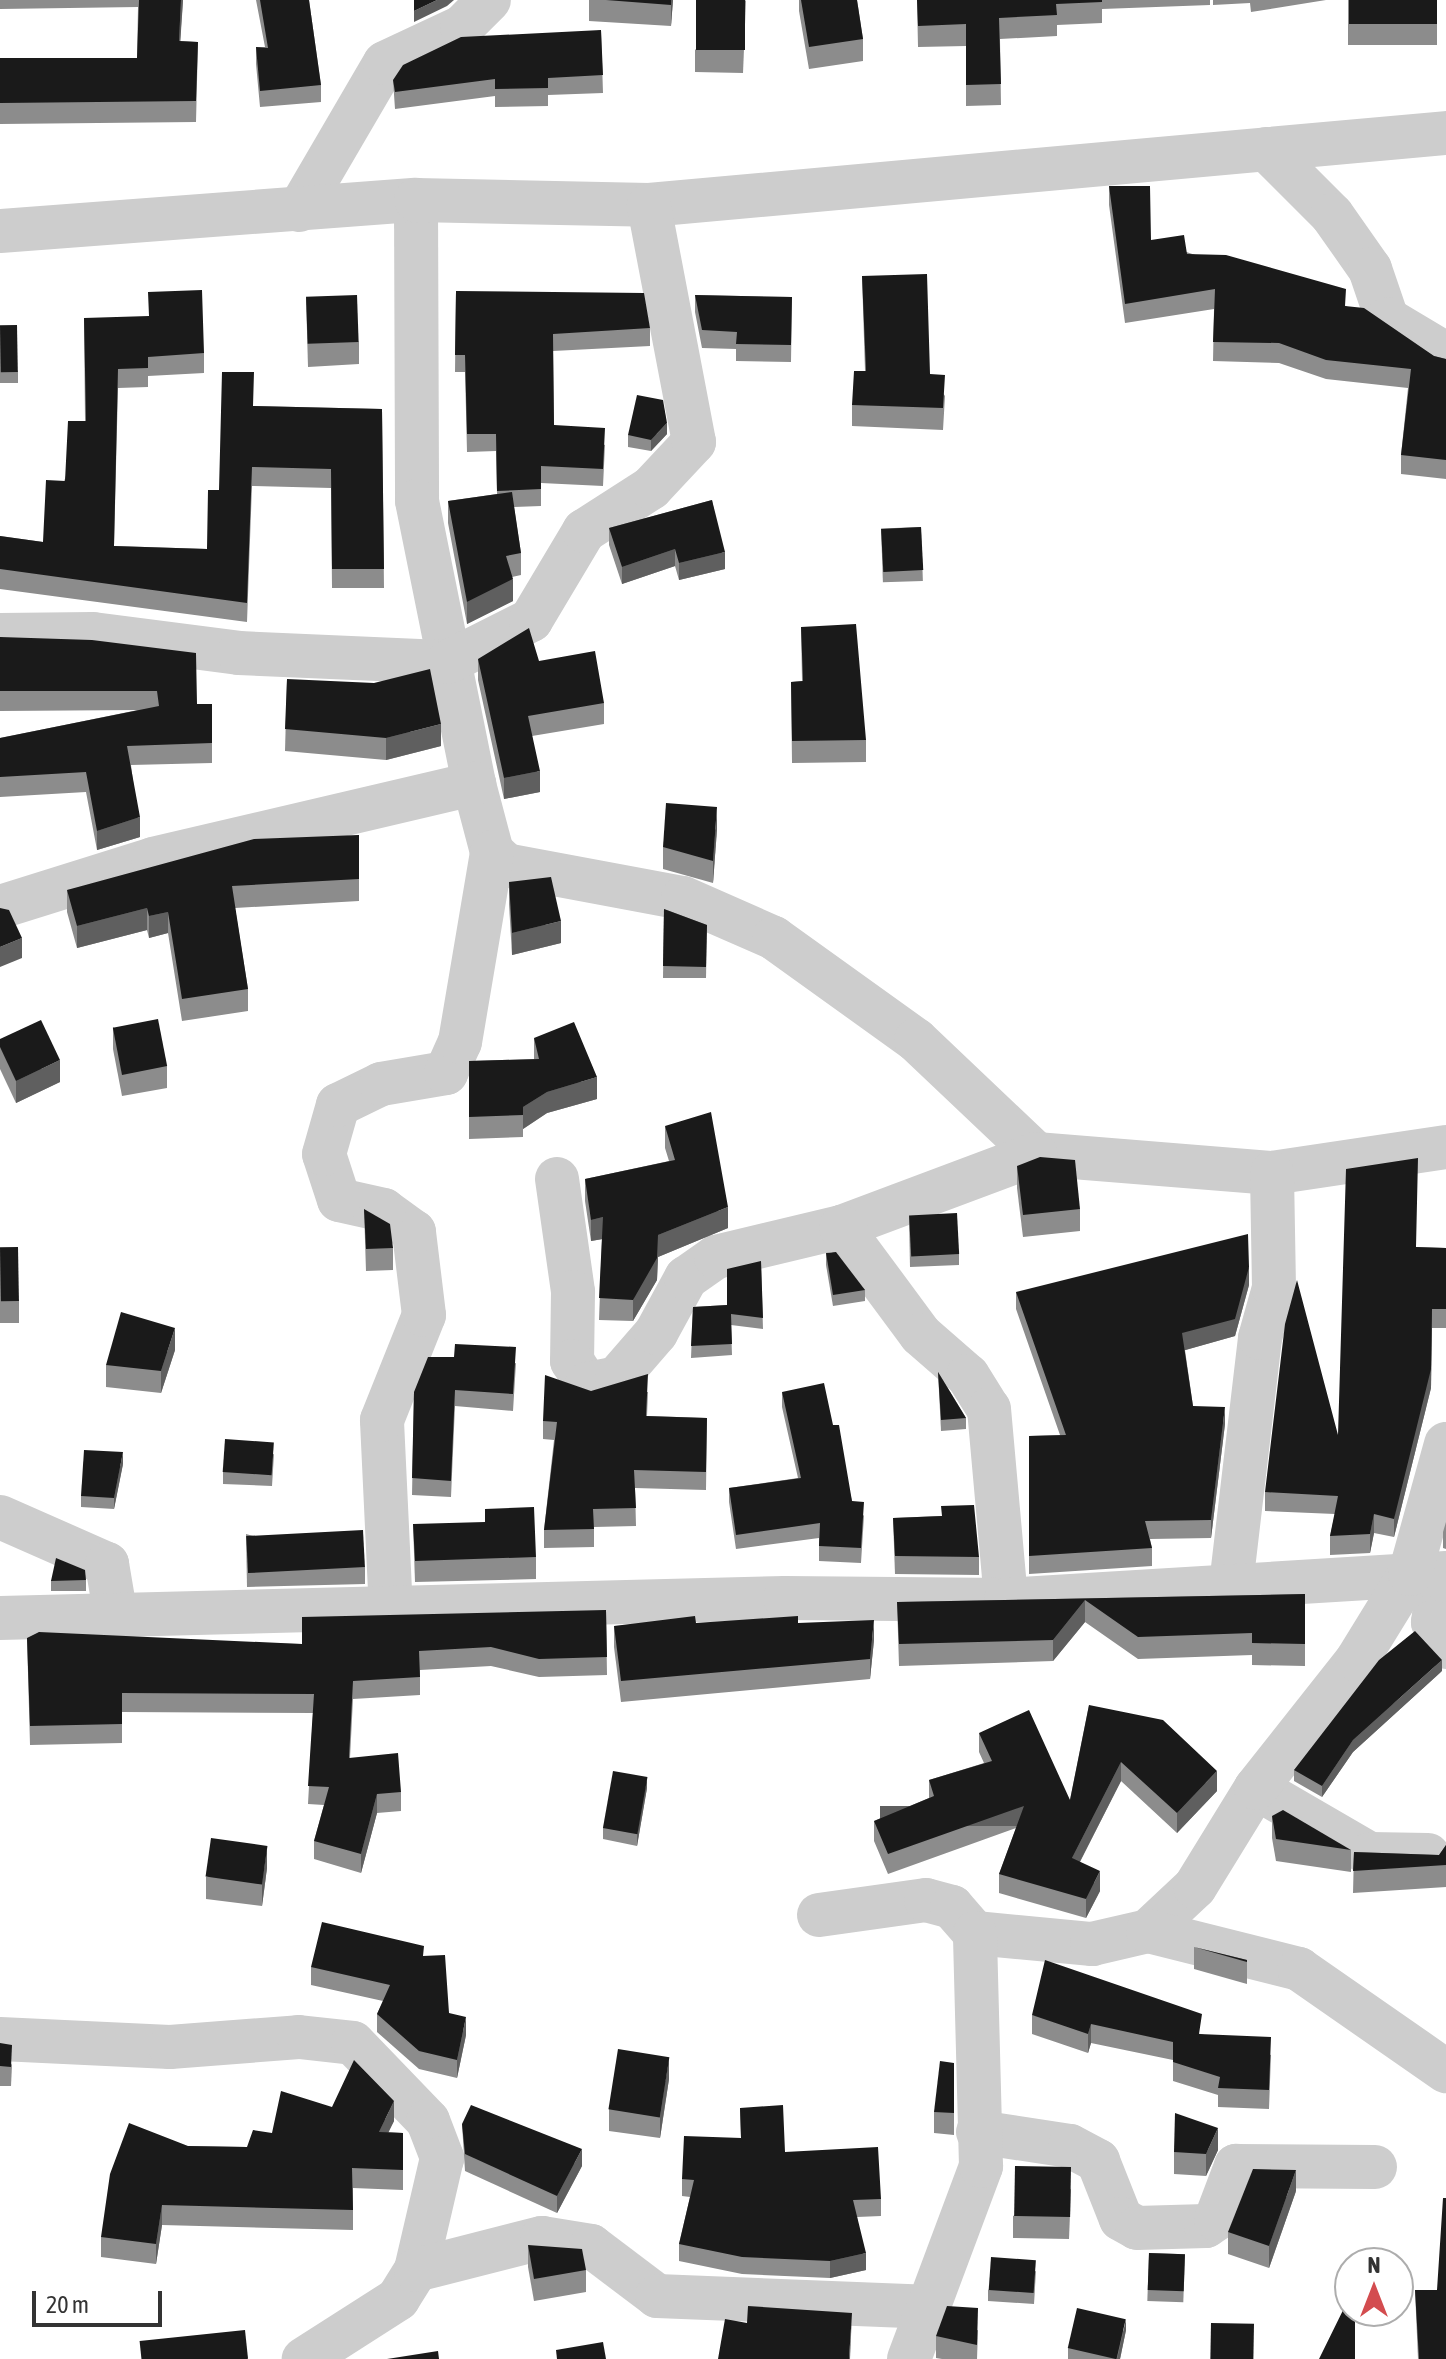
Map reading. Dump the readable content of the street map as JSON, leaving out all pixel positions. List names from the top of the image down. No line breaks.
{"scale_bar":"20 m","north":"top"}
